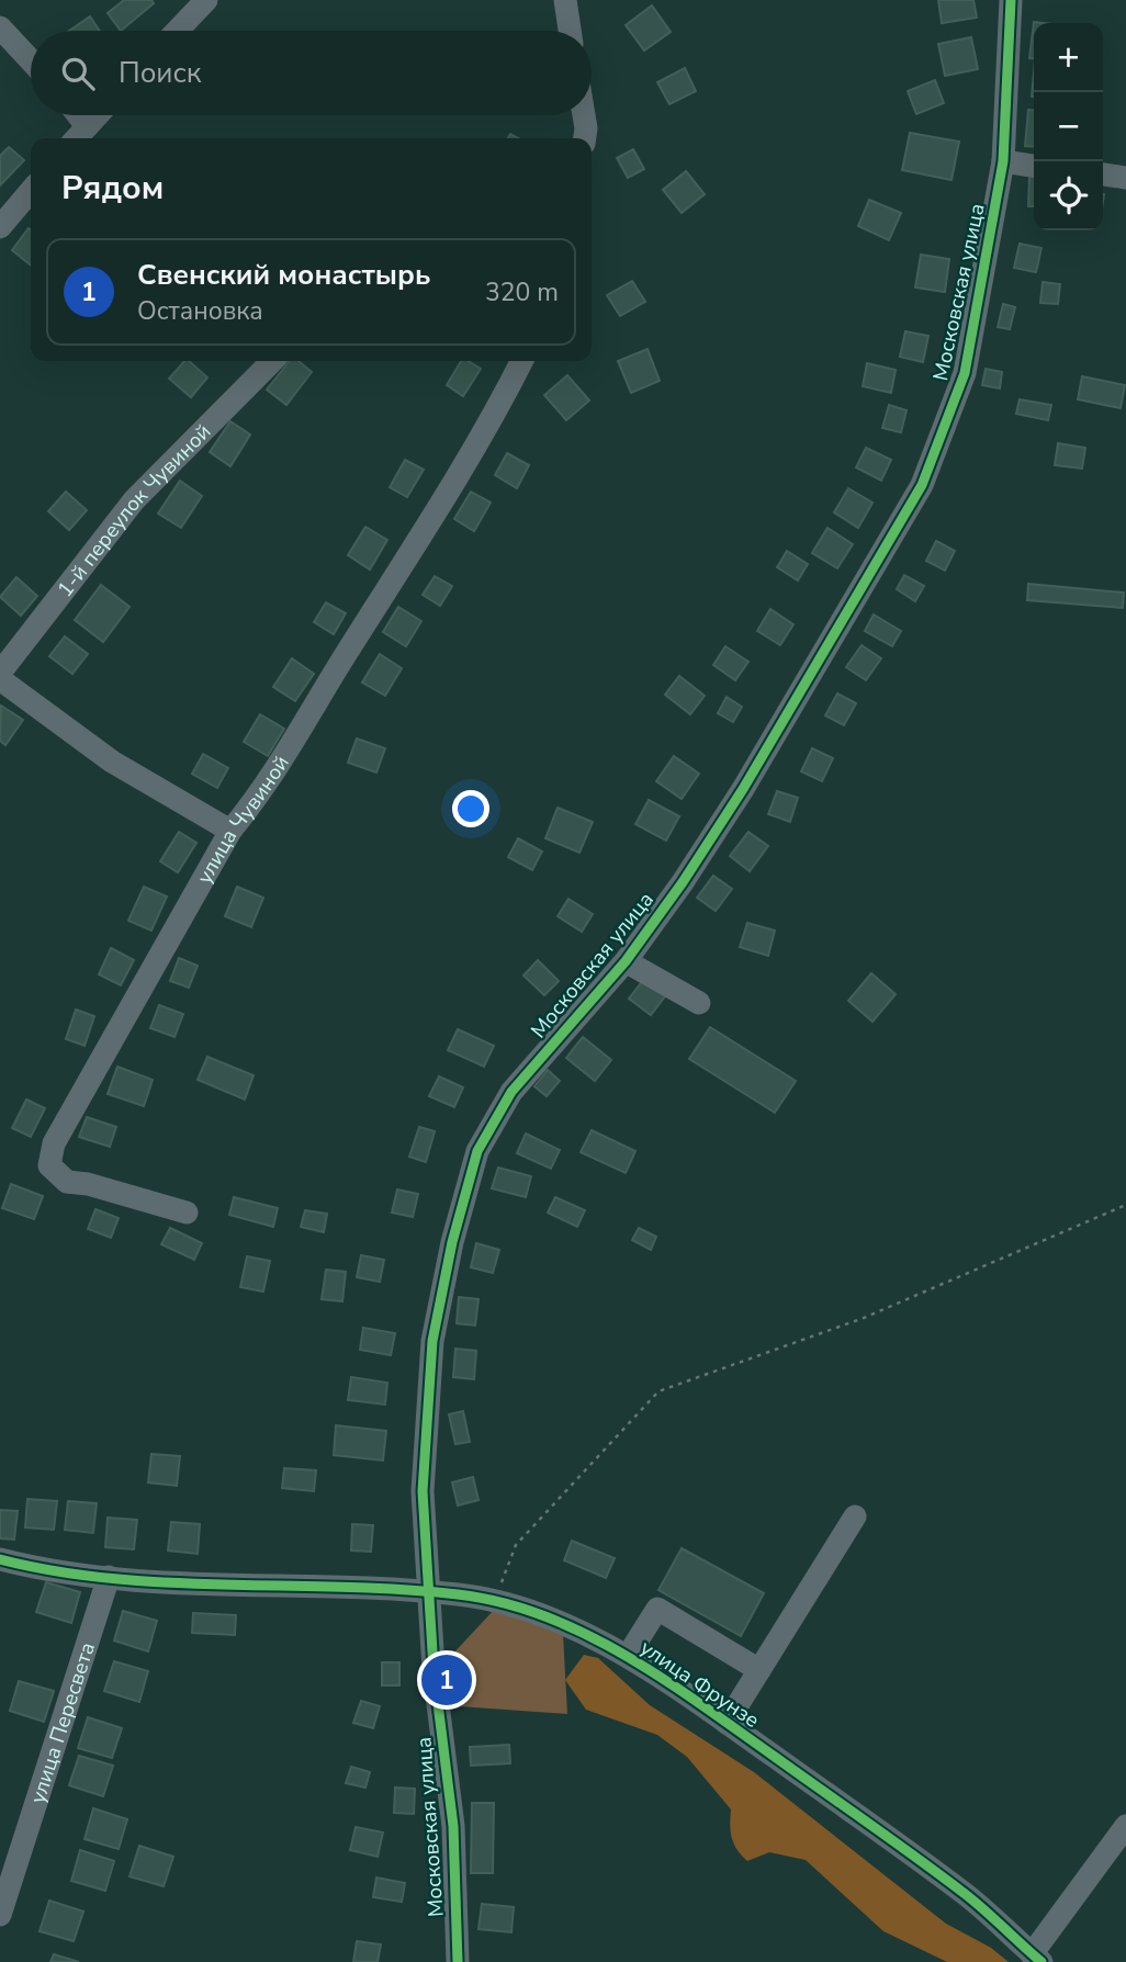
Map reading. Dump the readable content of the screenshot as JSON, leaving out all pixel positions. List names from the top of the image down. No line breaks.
{"streets":{"street":["Московская улица","1-й переулок Чувиной","улица Чувиной","улица Фрунзе","улица Пересвета"]},"crossings":[["Московская улица","улица Фрунзе"],["улица Фрунзе","улица Пересвета"]],"page":{"map_buttons":["+","−"],"search":"Поиск","heading":"Рядом","list":[{"mark":"1","name":"Свенский монастырь","note":"Остановка","value":"320 m"}],"pins":"1"}}
